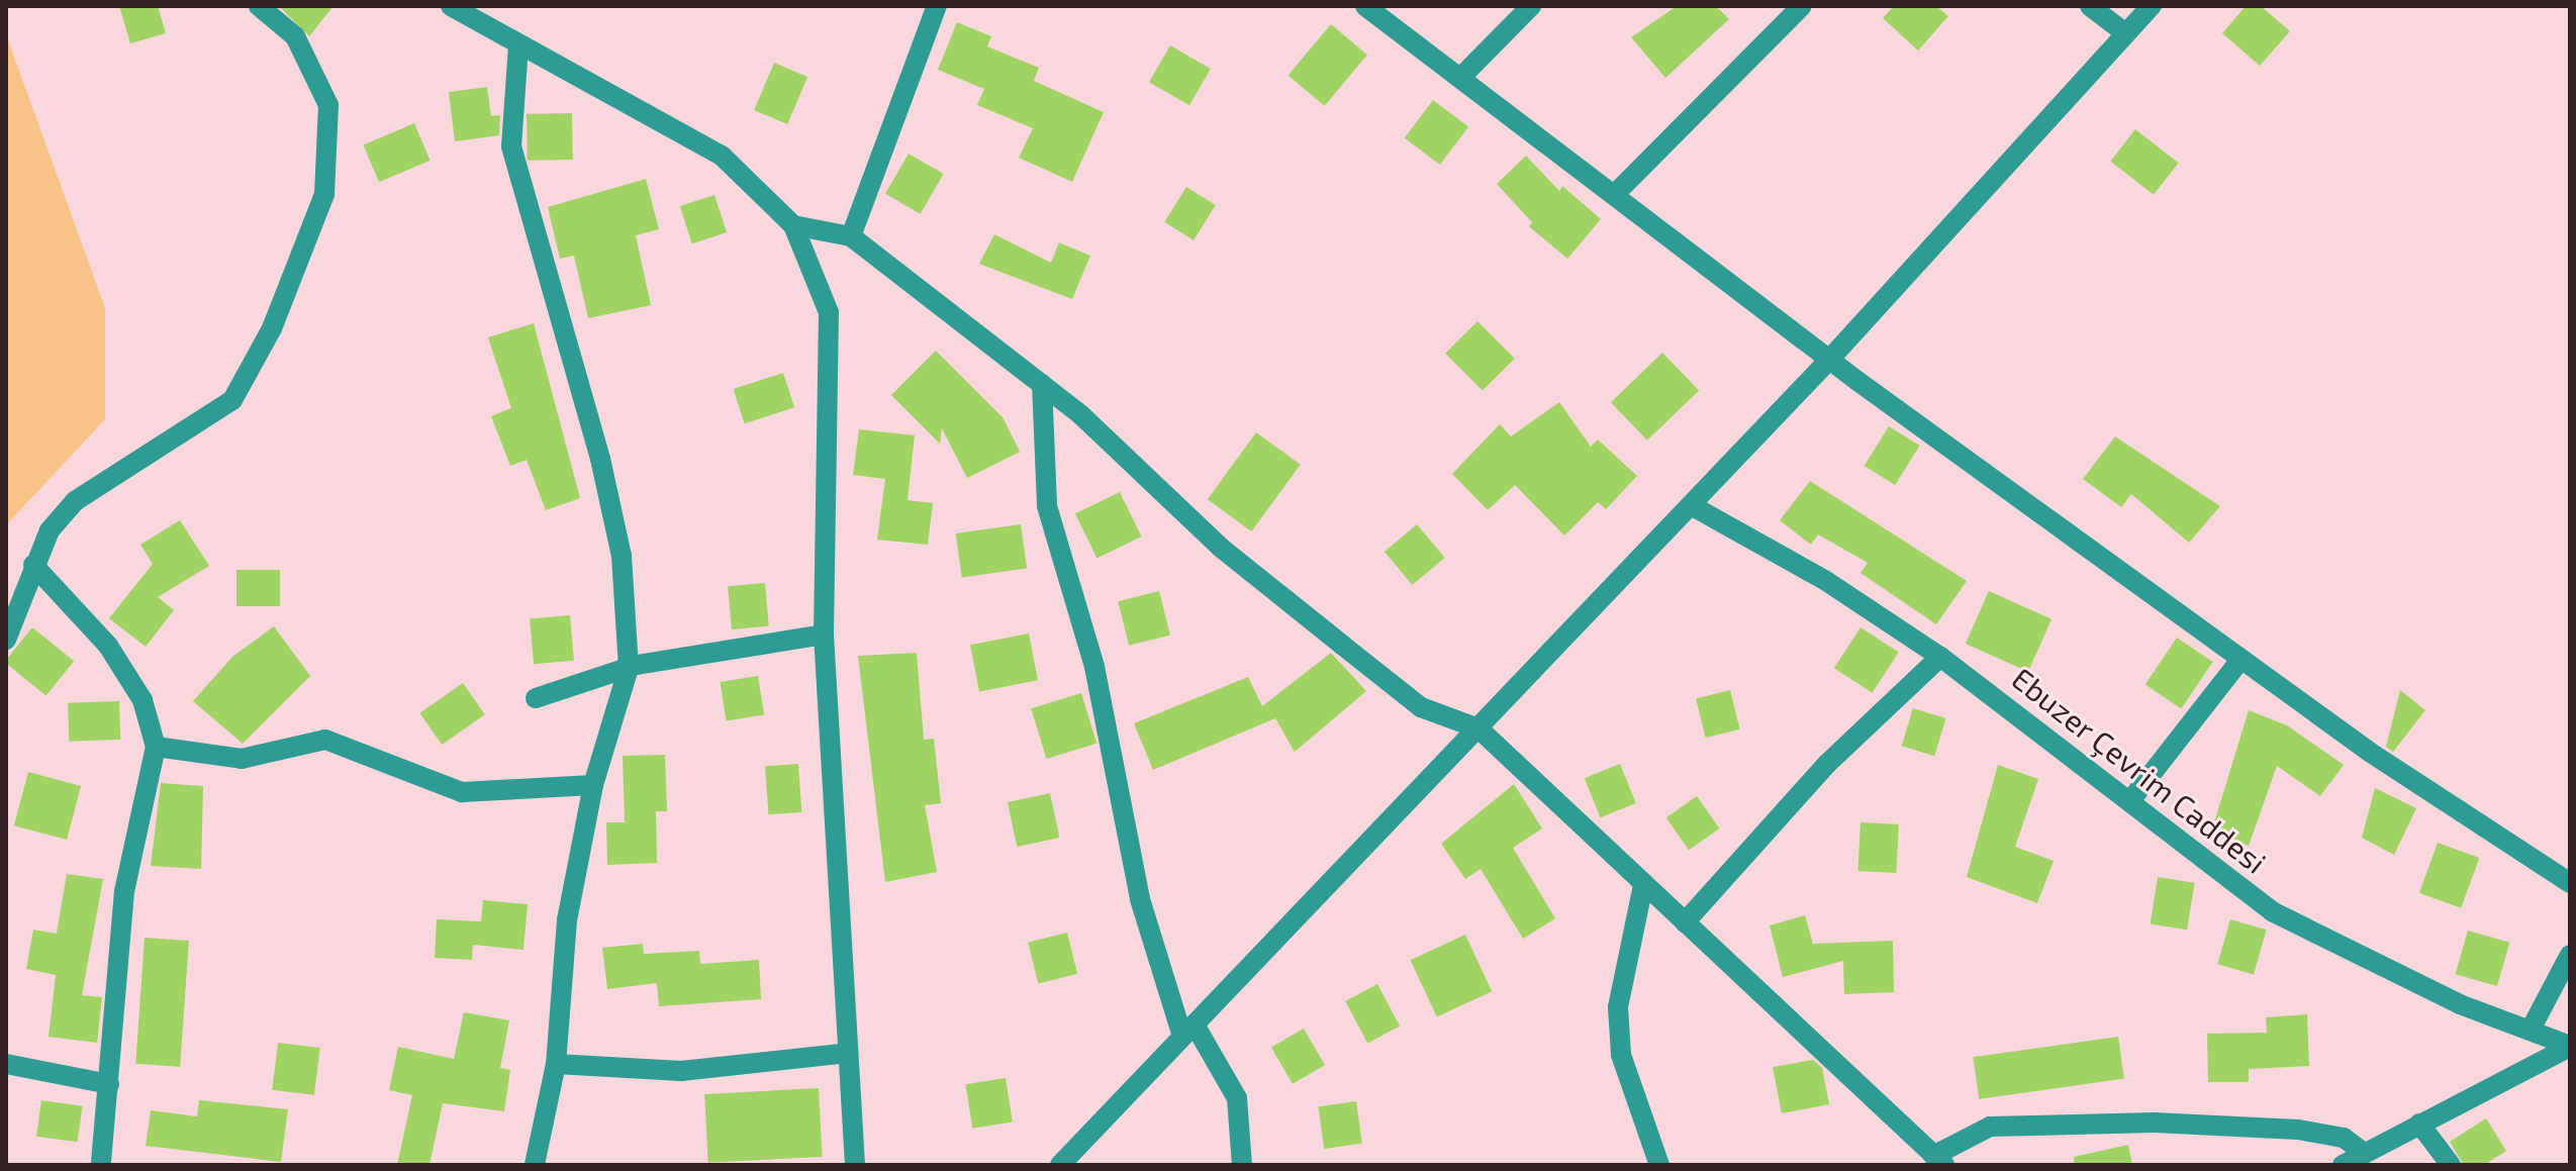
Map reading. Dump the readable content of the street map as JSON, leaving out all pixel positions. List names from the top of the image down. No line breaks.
{"streets":{"street":["Ebuzer Çevrim Caddesi"]}}
